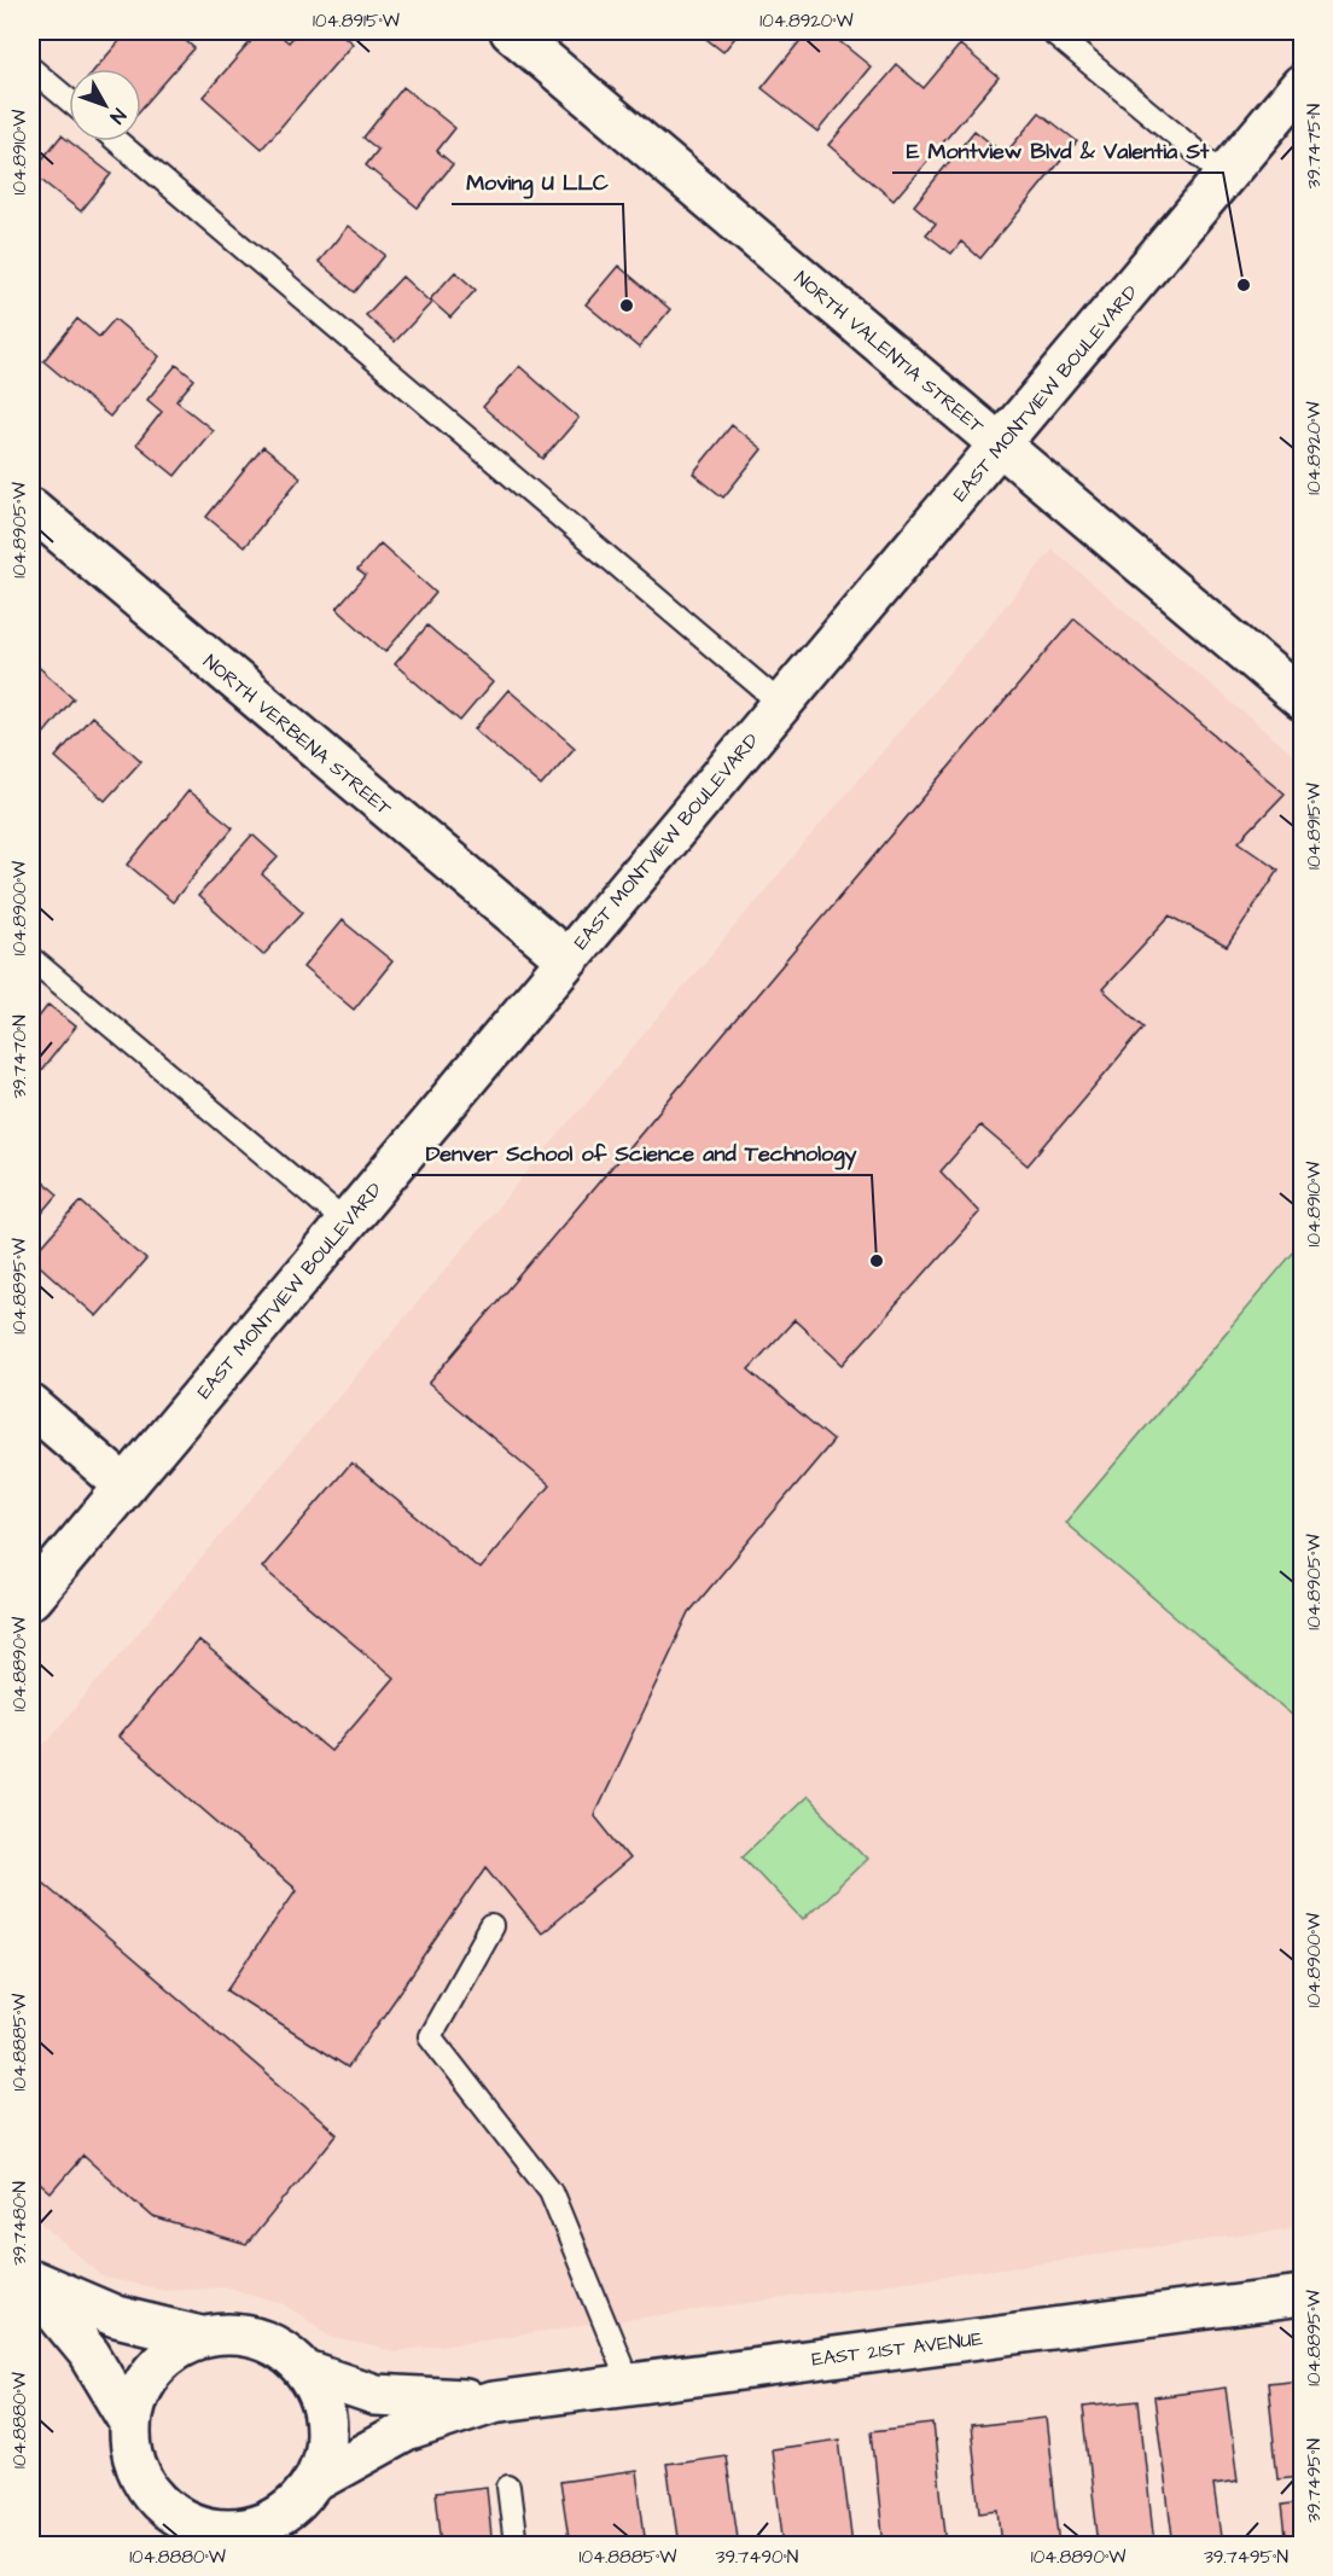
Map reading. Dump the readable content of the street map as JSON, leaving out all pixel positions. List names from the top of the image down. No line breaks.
{"streets":{"street":["NORTH VALENTIA STREET","EAST MONTVIEW BOULEVARD","NORTH VERBENA STREET","EAST 21ST AVENUE"]},"crossings":[["NORTH VALENTIA STREET","EAST MONTVIEW BOULEVARD"],["EAST MONTVIEW BOULEVARD","NORTH VERBENA STREET"]],"places":["E Montview Blvd & Valentia St","Moving U LLC","Denver School of Science and Technology"],"north":"bottom right","coordinates":["104.8915°W","104.8920°W","39.7475°N","104.8910°W","104.8905°W","104.8900°W","39.7470°N","104.8895°W","104.8890°W","104.8885°W","39.7480°N","104.8880°W","39.7495°N","39.7490°N"]}
